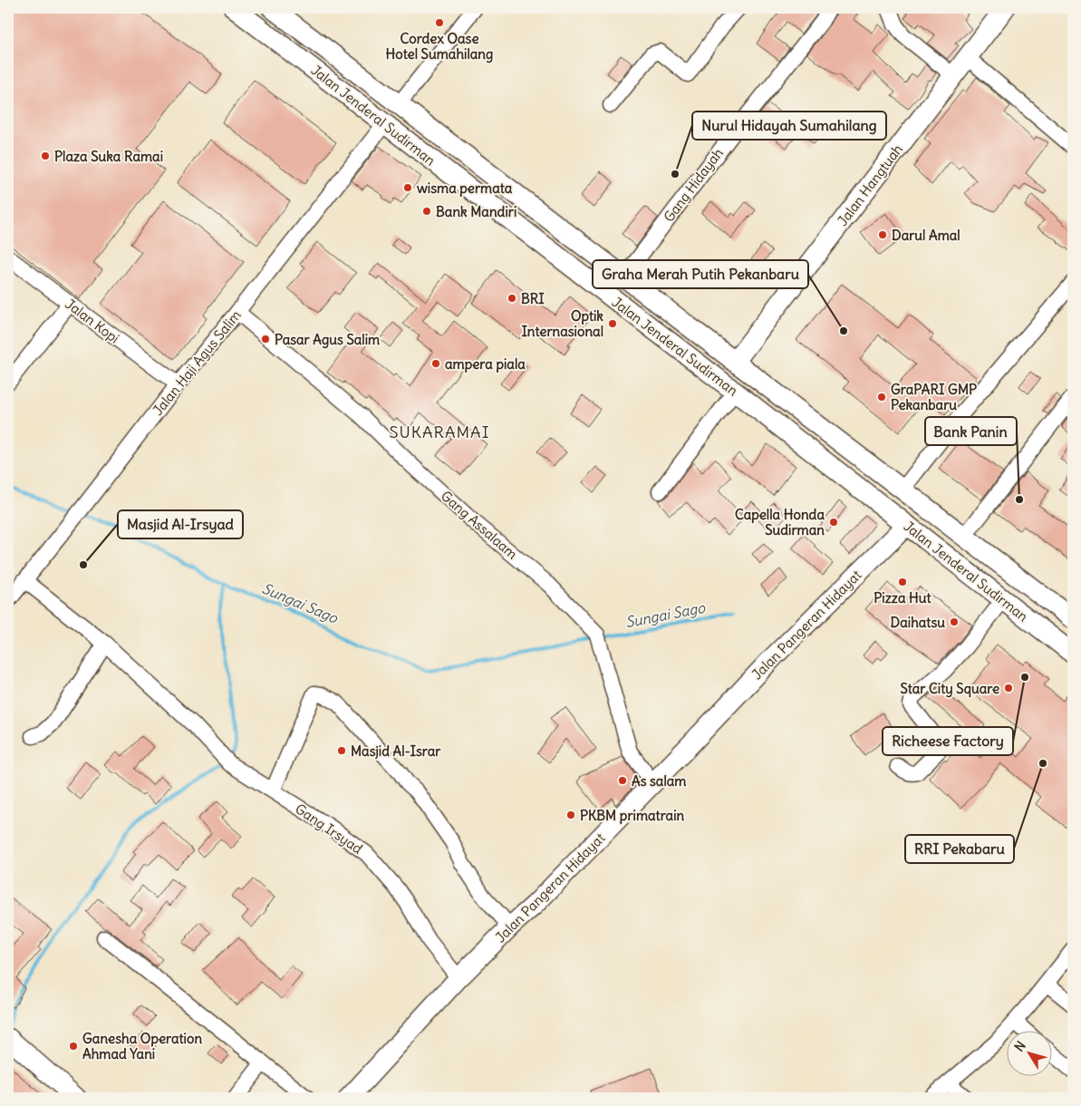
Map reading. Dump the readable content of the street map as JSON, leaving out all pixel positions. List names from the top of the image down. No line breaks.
{"streets":{"main road":["Jalan Jenderal Sudirman","Jalan Hangtuah","Jalan Pangeran Hidayat"],"street":["Gang Hidayah","Jalan Kopi","Jalan Haji Agus Salim","Gang Assalaam","Gang Irsyad"]},"crossings":[["Jalan Jenderal Sudirman","Gang Hidayah"],["Jalan Jenderal Sudirman","Jalan Hangtuah"],["Jalan Jenderal Sudirman","Jalan Haji Agus Salim"],["Jalan Jenderal Sudirman","Jalan Pangeran Hidayat"],["Jalan Kopi","Jalan Haji Agus Salim"],["Jalan Haji Agus Salim","Gang Assalaam"],["Jalan Haji Agus Salim","Gang Irsyad"],["Gang Assalaam","Jalan Pangeran Hidayat"],["Jalan Pangeran Hidayat","Gang Irsyad"]],"districts":["SUKARAMAI"],"water":["Sungai Sago"],"places":["Cordex Oase Hotel Sumahilang","Plaza Suka Ramai","Nurul Hidayah Sumahilang","wisma permata","Bank Mandiri","Darul Amal","BRI","Optik Internasional","Graha Merah Putih Pekanbaru","Pasar Agus Salim","ampera piala","GraPARI GMP Pekanbaru","Bank Panin","Capella Honda Sudirman","Masjid Al-Irsyad","Pizza Hut","Daihatsu","Richeese Factory","Star City Square","Masjid Al-Israr","RRI Pekabaru","As salam","PKBM primatrain","Ganesha Operation Ahmad Yani"],"north":"top left"}
